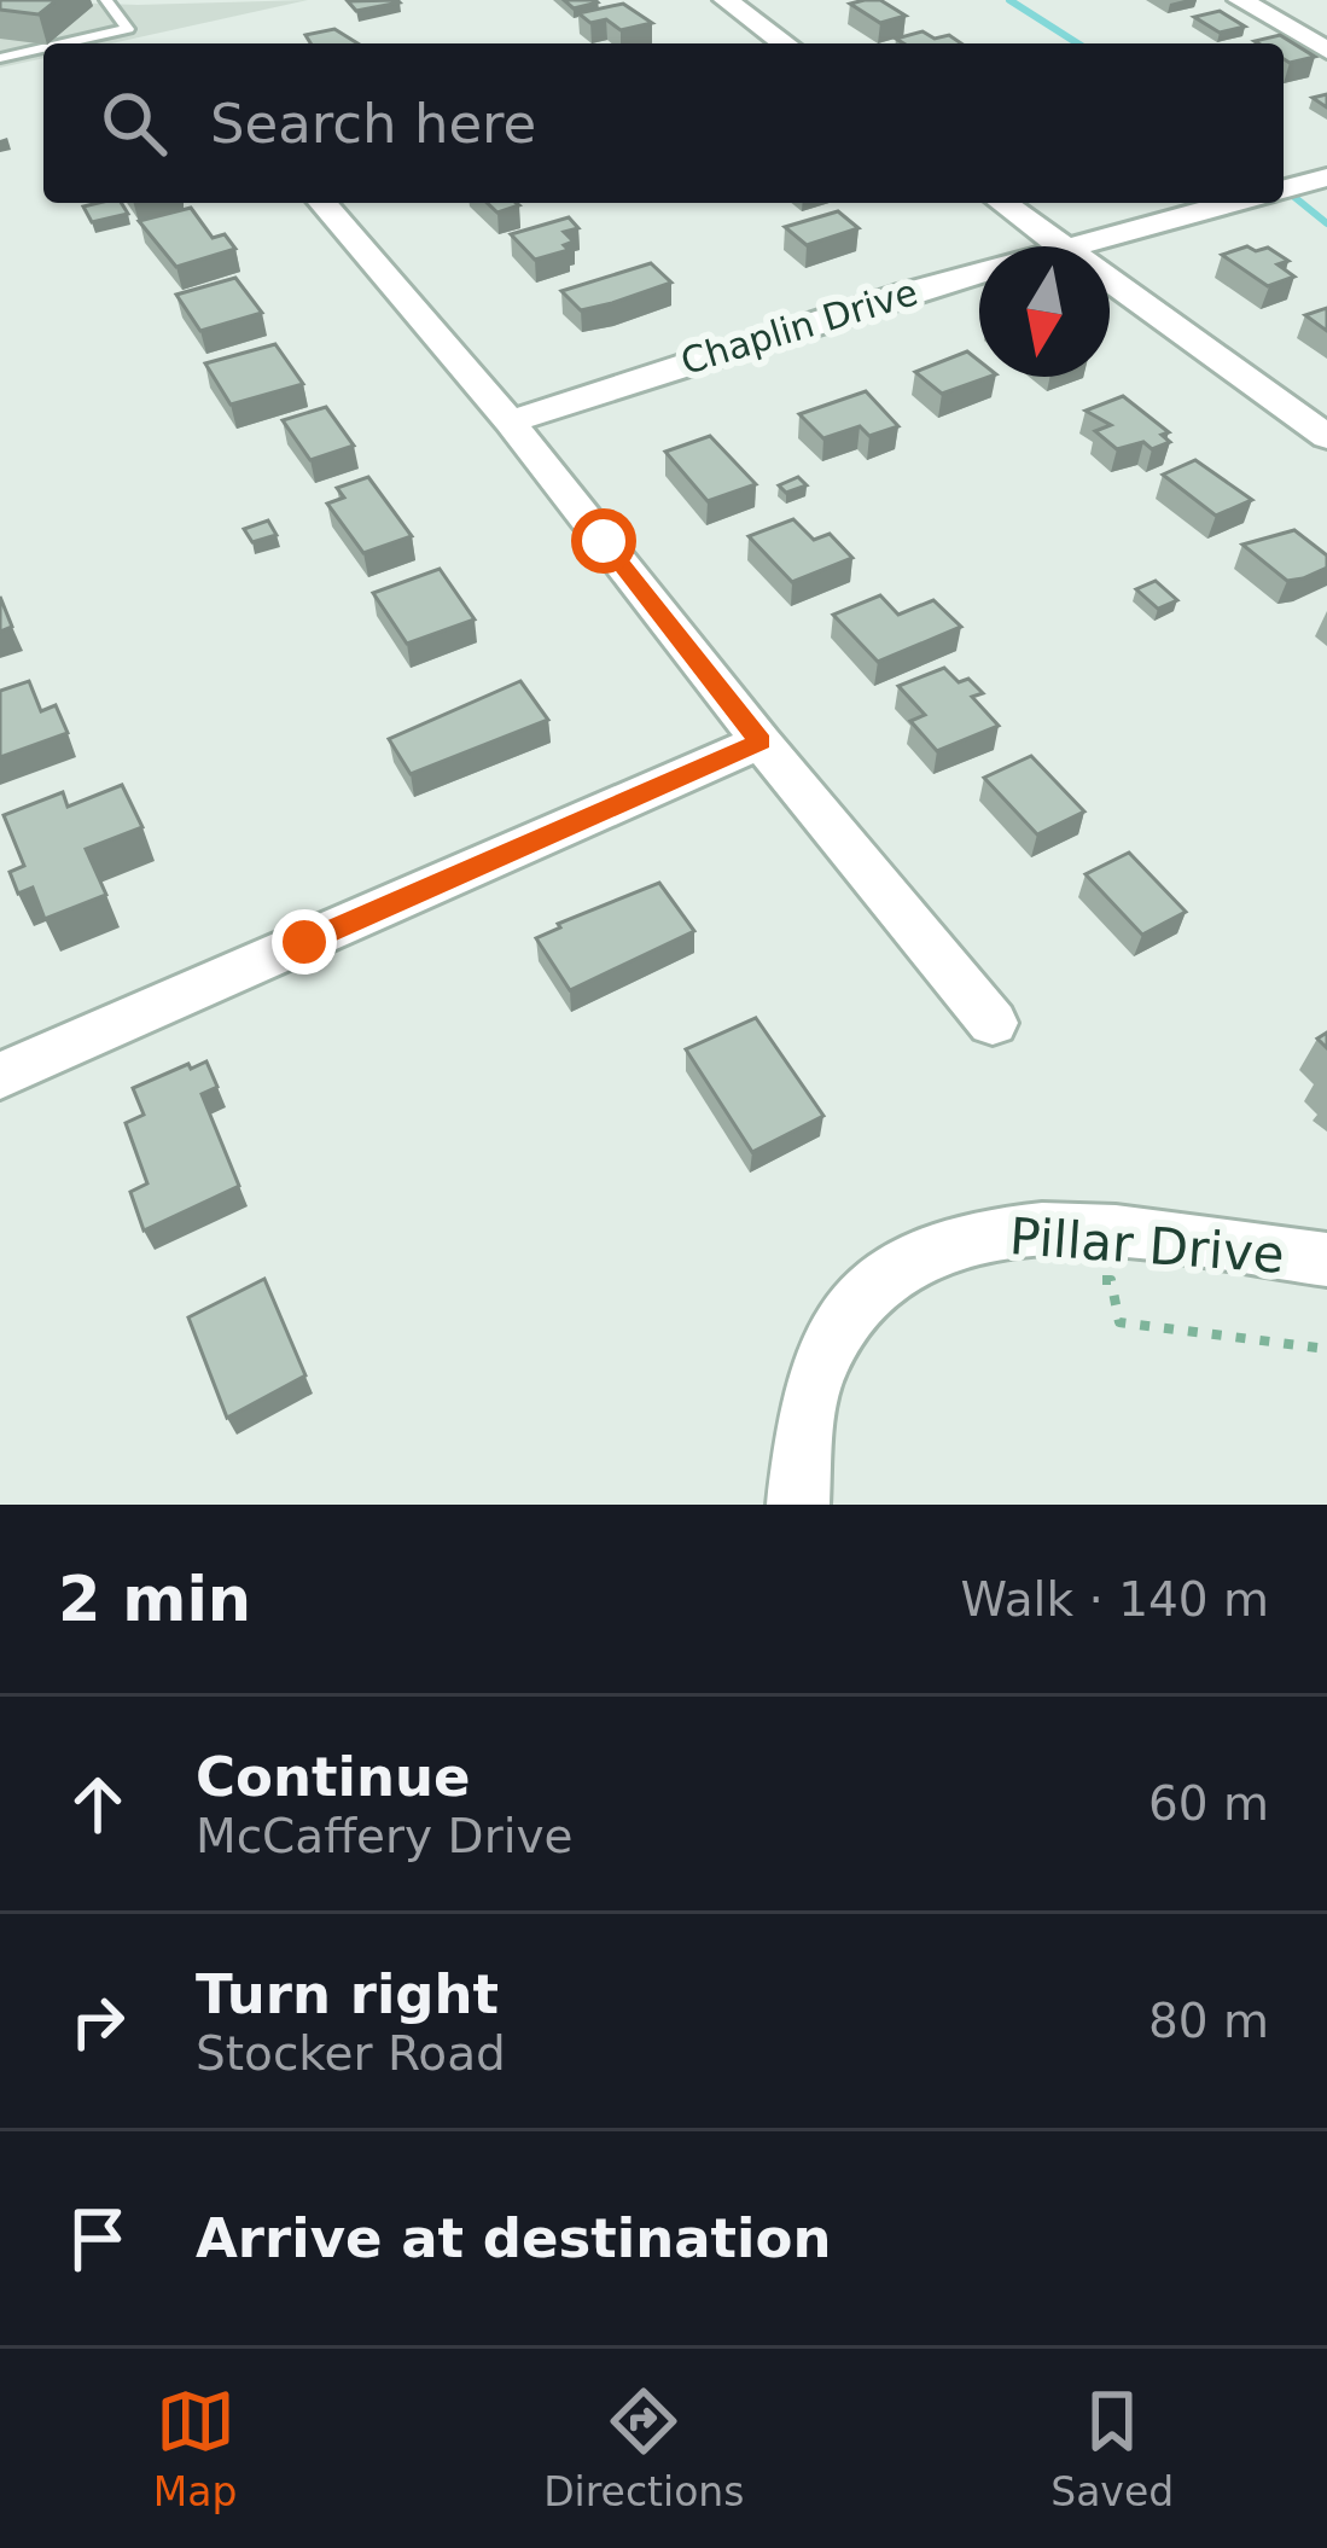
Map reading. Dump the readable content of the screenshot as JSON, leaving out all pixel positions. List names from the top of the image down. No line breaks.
{"streets":{"street":["Chaplin Drive","Pillar Drive"]},"north":"bottom","page":{"search":"Search here","heading":["2 min","Walk · 140 m"],"list":[["Continue","McCaffery Drive","60 m"],["Turn right","Stocker Road","80 m"],"Arrive at destination"],"nav":["Map","Directions","Saved"]}}
